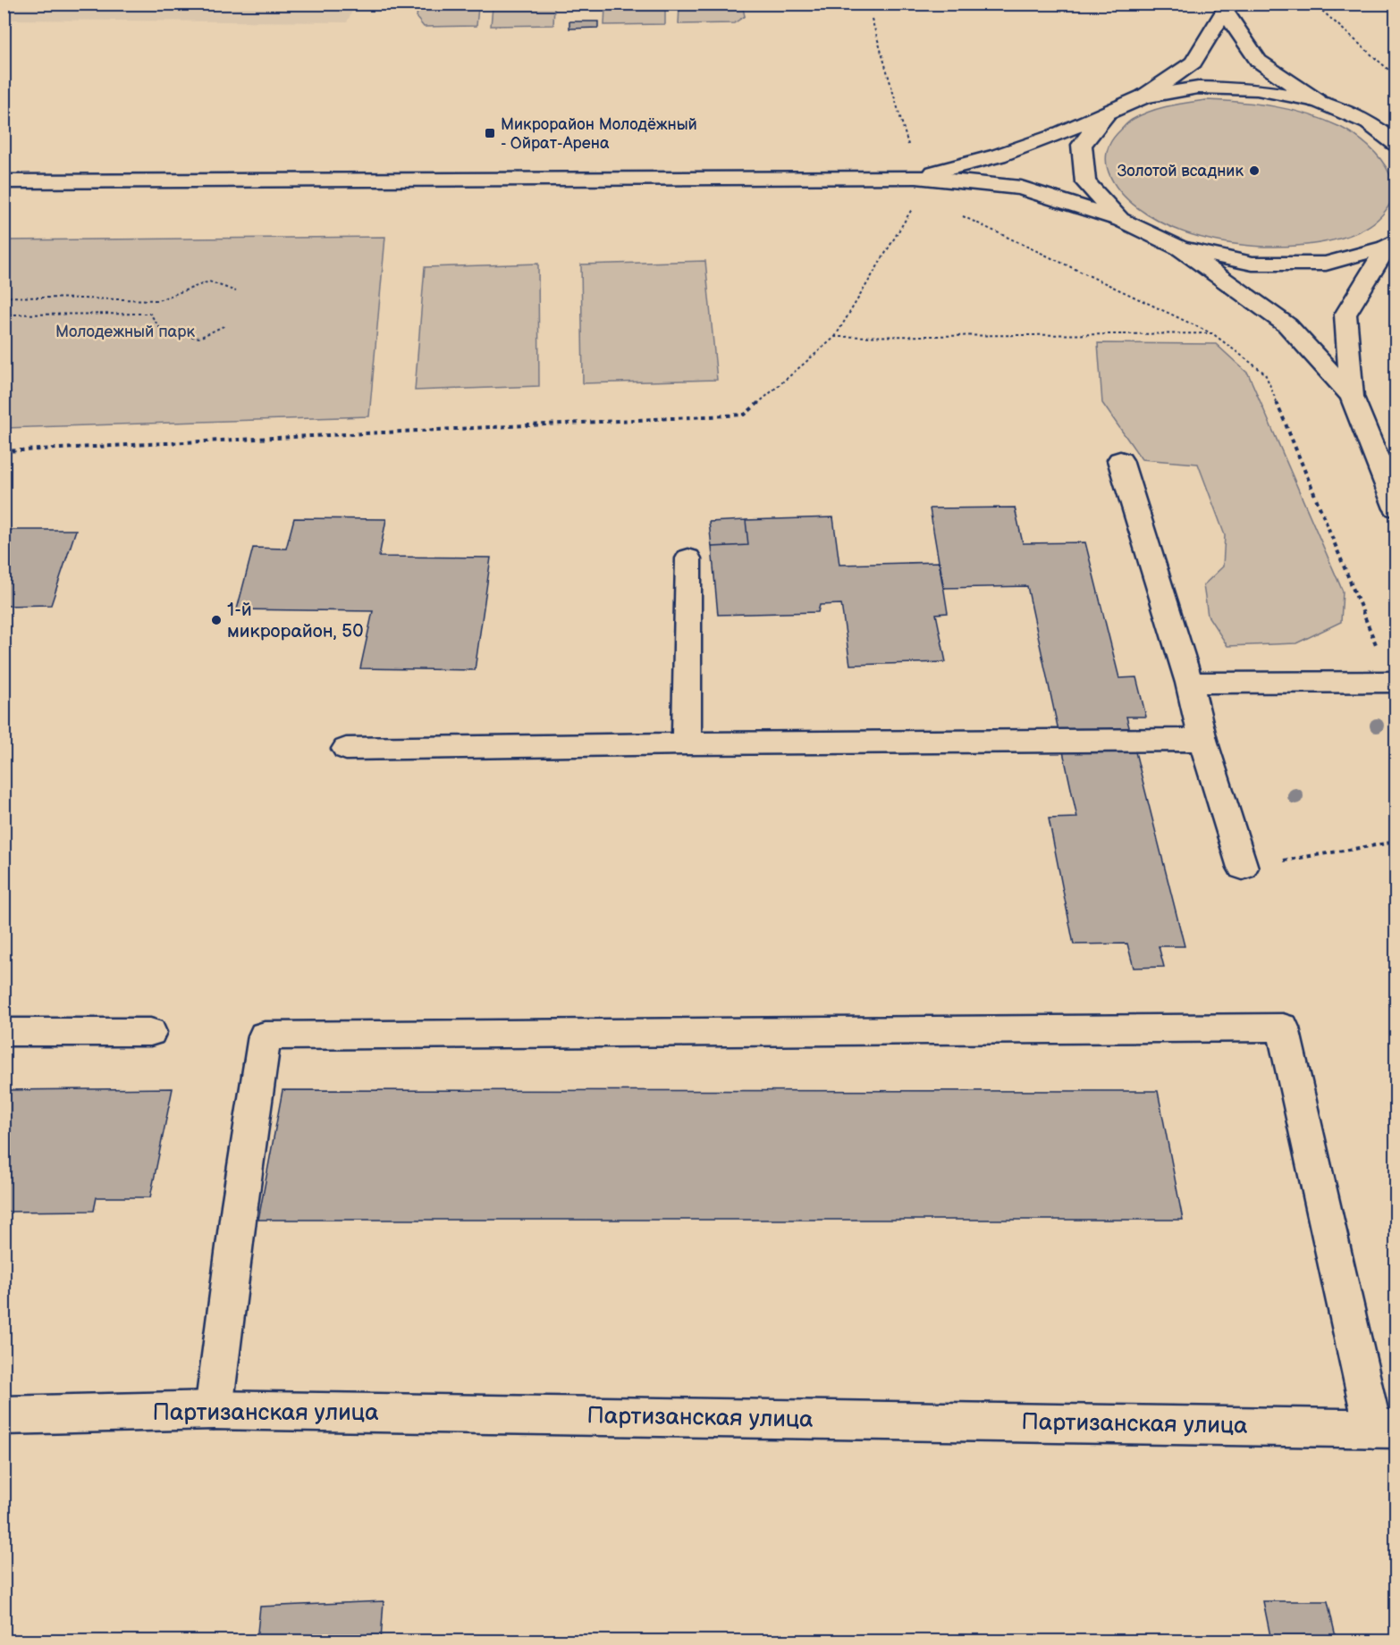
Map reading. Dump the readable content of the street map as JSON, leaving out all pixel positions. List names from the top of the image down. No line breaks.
{"streets":{"main road":["Партизанская улица"]},"parks":["Молодежный парк"],"places":{"transit":["Микрорайон Молодёжный - Ойрат-Арена"],"other":["Золотой всадник","1-й микрорайон, 50"]}}
